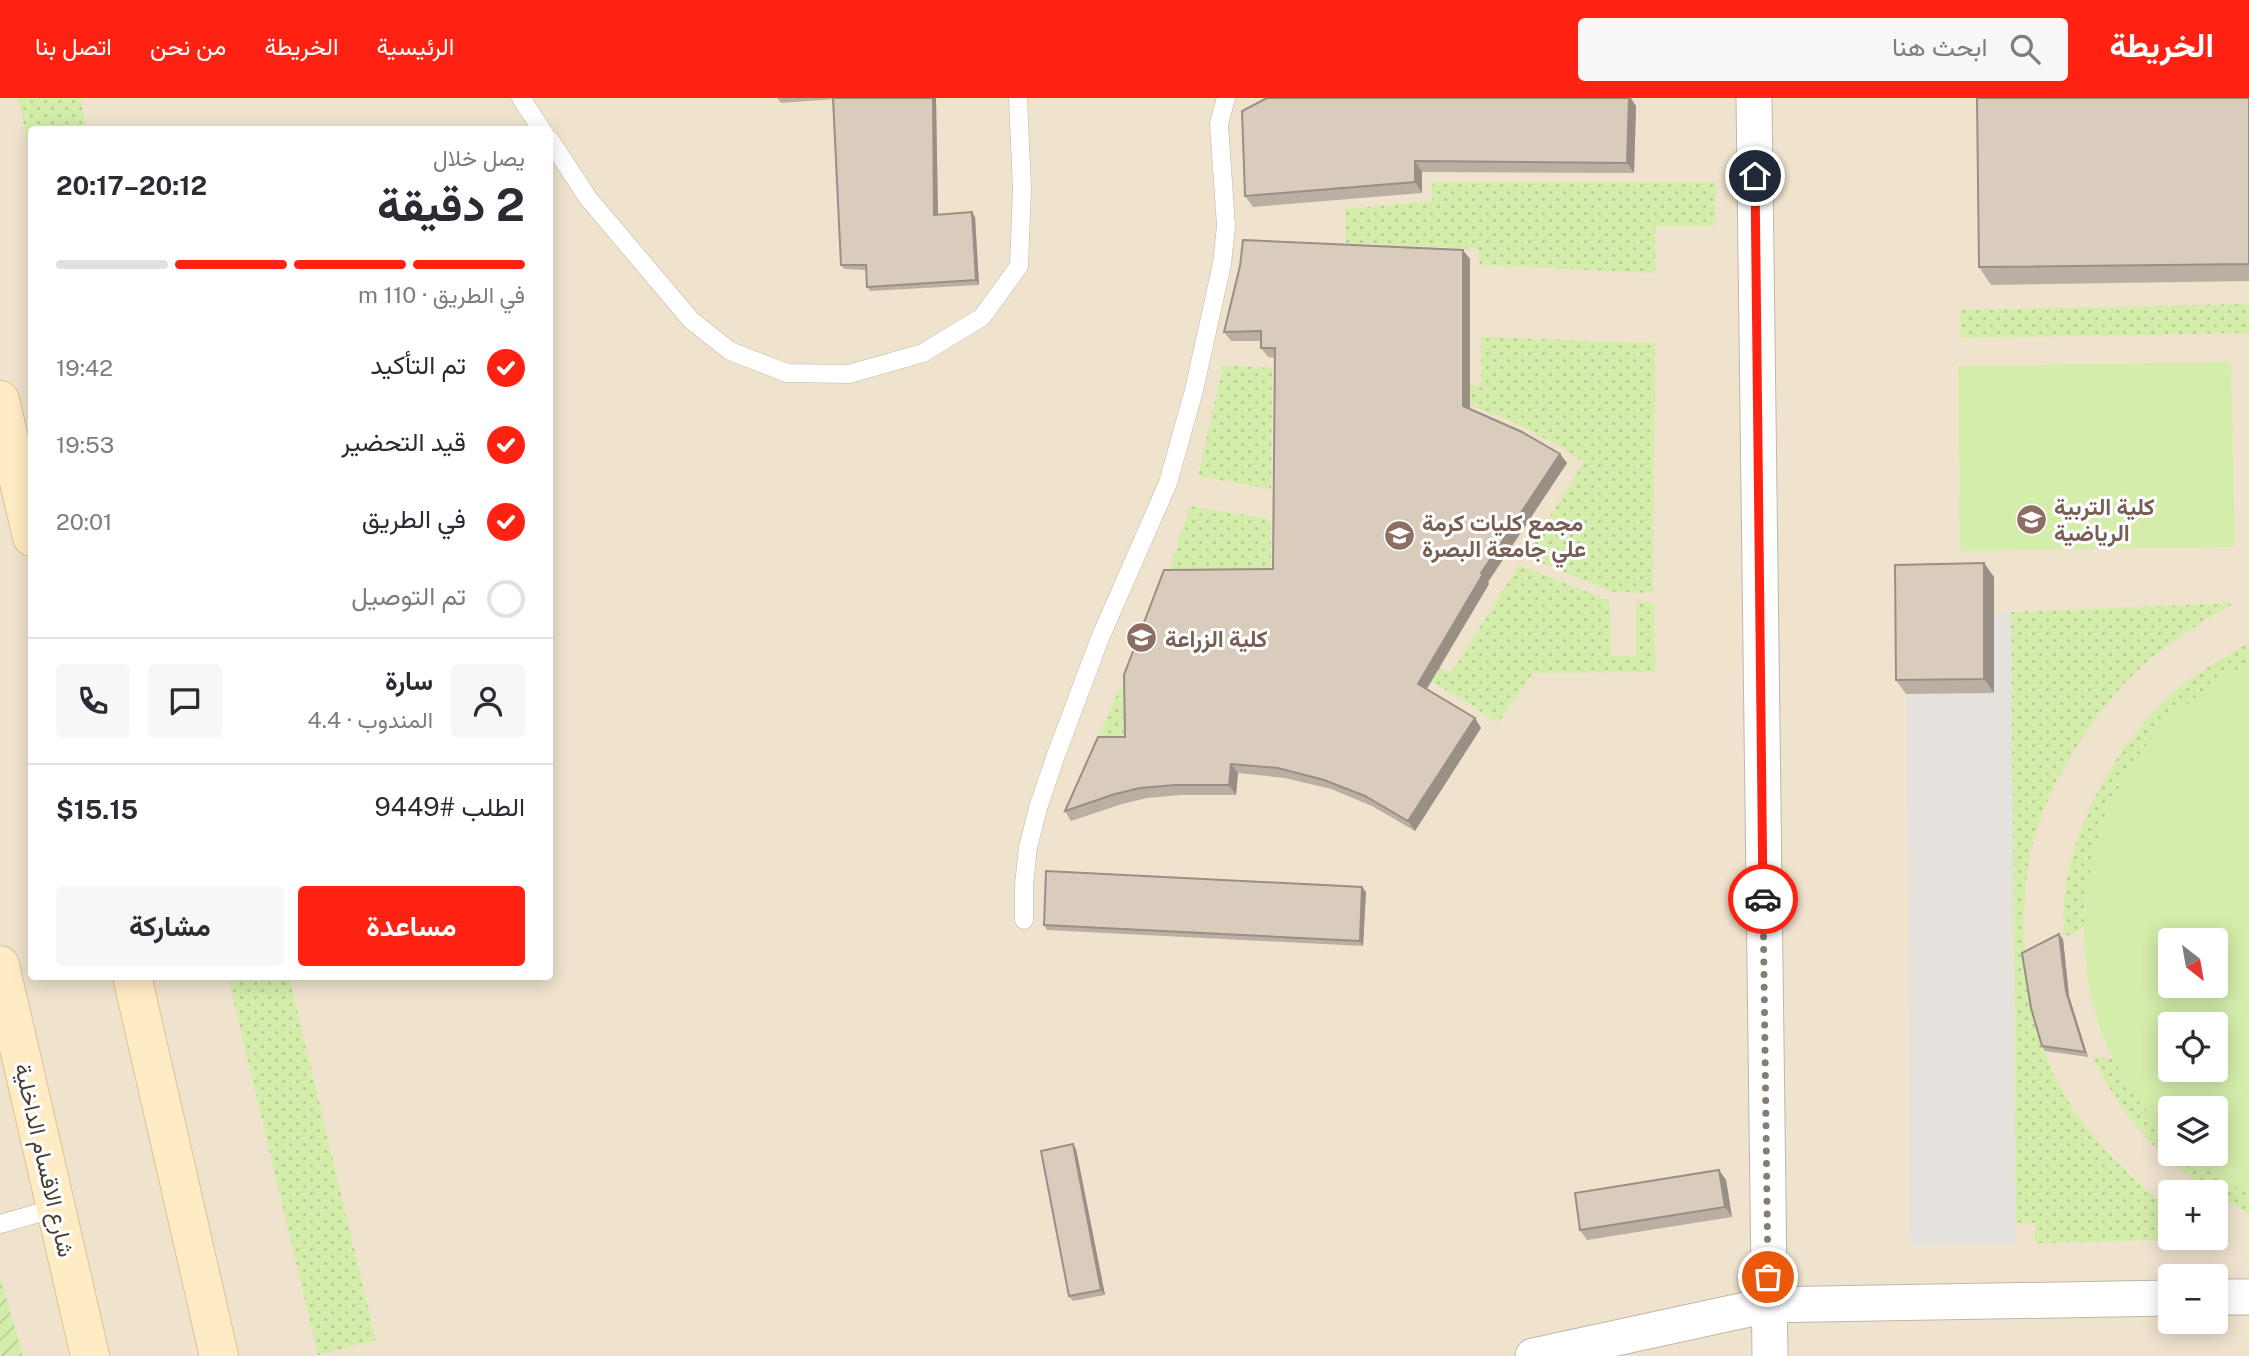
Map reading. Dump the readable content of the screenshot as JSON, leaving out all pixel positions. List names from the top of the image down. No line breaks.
{"streets":{"street":["شارع الاقسام الداخلية"]},"places":{"school or university":["كلية التربية الرياضية","مجمع كليات كرمة علي جامعة البصرة","كلية الزراعة"]},"north":"bottom right","page":{"header":"الخريطة","search":"ابحث هنا","nav":["الرئيسية","الخريطة","من نحن","اتصل بنا"],"heading":["2 دقيقة","يصل خلال","20:12–20:17"],"panel":["سارة","المندوب · 4.4","الطلب #9449","$15.15"],"bar":"في الطريق · 110 m","list":[["تم التأكيد","19:42"],["قيد التحضير","19:53"],["في الطريق","20:01"],"تم التوصيل"],"buttons":["مساعدة","مشاركة"],"map_buttons":["+","−"]}}
